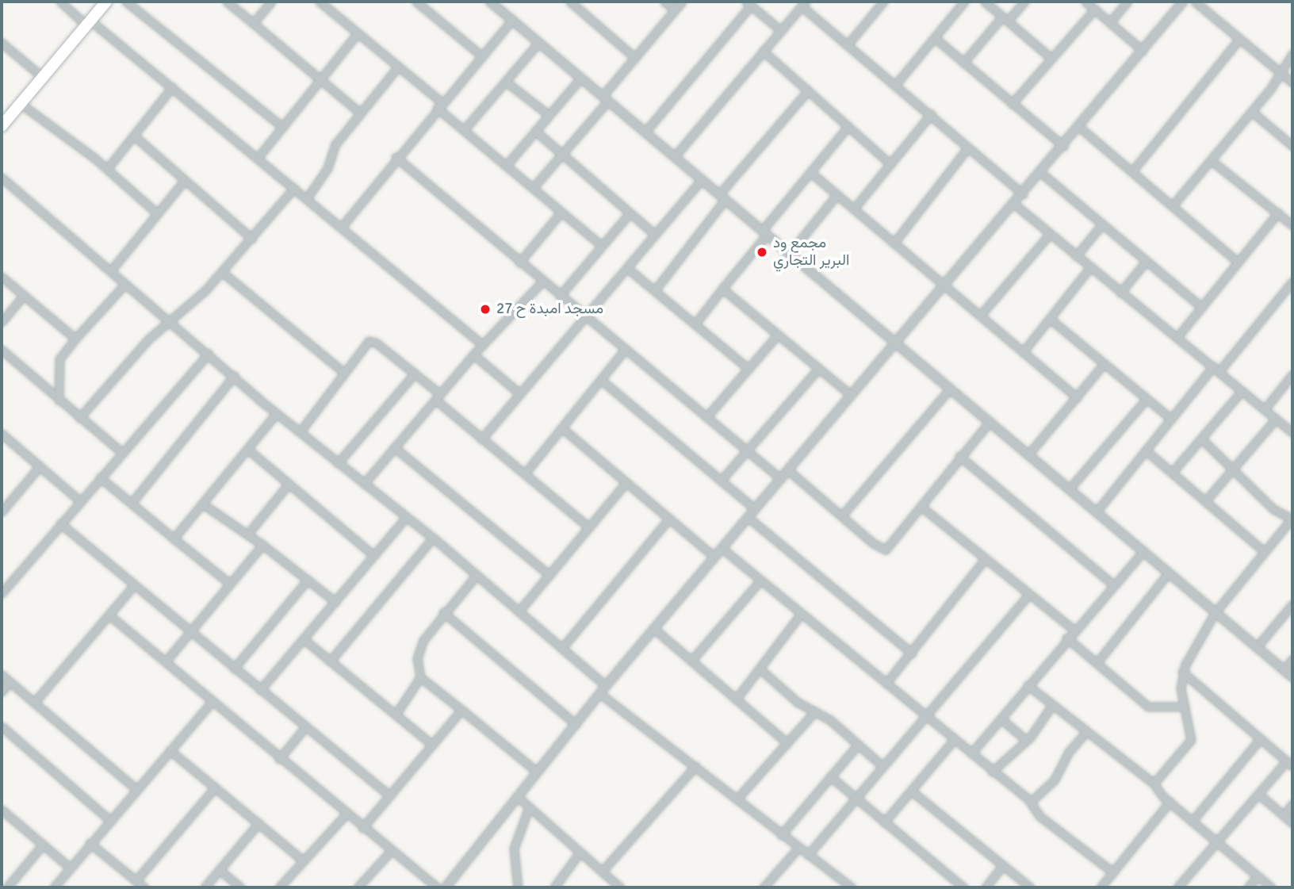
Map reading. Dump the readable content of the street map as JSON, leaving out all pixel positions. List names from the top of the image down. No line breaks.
{"places":["مجمع ود البرير التجاري","مسجد امبدة ح 27"]}
